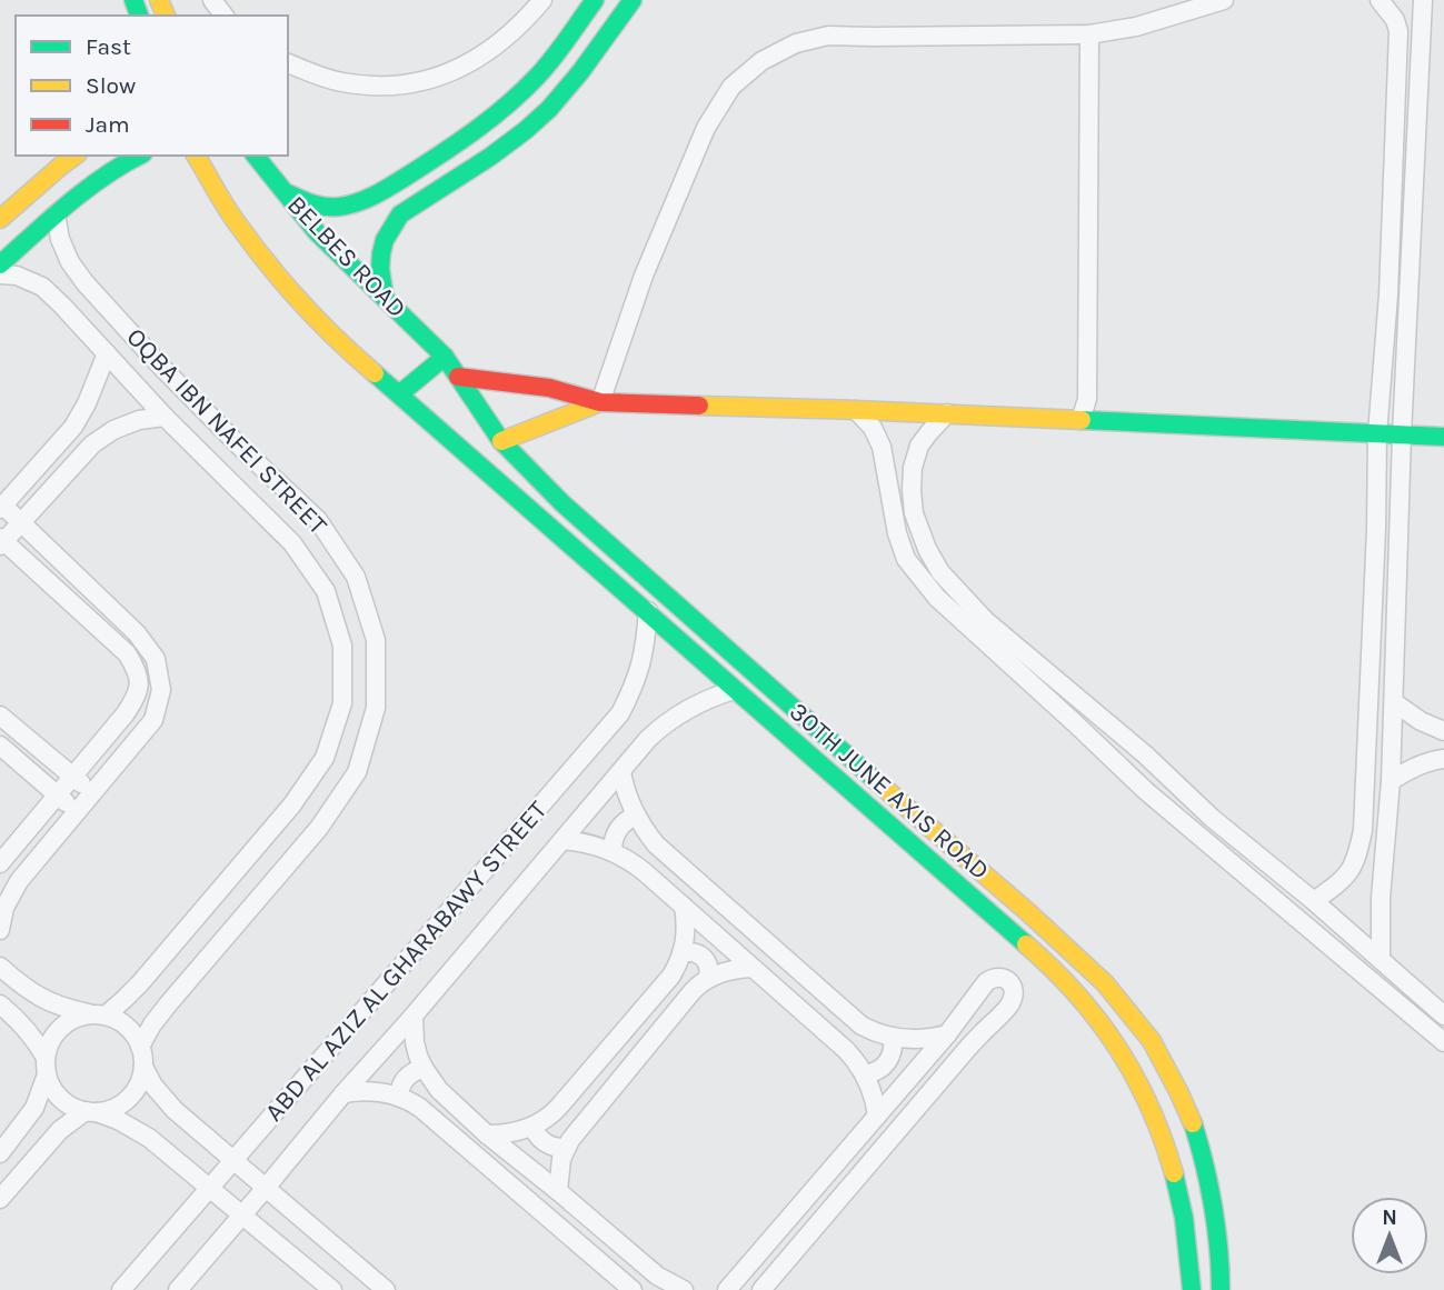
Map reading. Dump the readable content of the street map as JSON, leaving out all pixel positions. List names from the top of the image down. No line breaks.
{"streets":{"street":["BELBES ROAD","OQBA IBN NAFEI STREET","30TH JUNE AXIS ROAD","ABD AL AZIZ AL GHARABAWY STREET"]},"crossings":[["BELBES ROAD","30TH JUNE AXIS ROAD"],["30TH JUNE AXIS ROAD","ABD AL AZIZ AL GHARABAWY STREET"]],"legend":["Fast","Slow","Jam"],"north":"top"}
